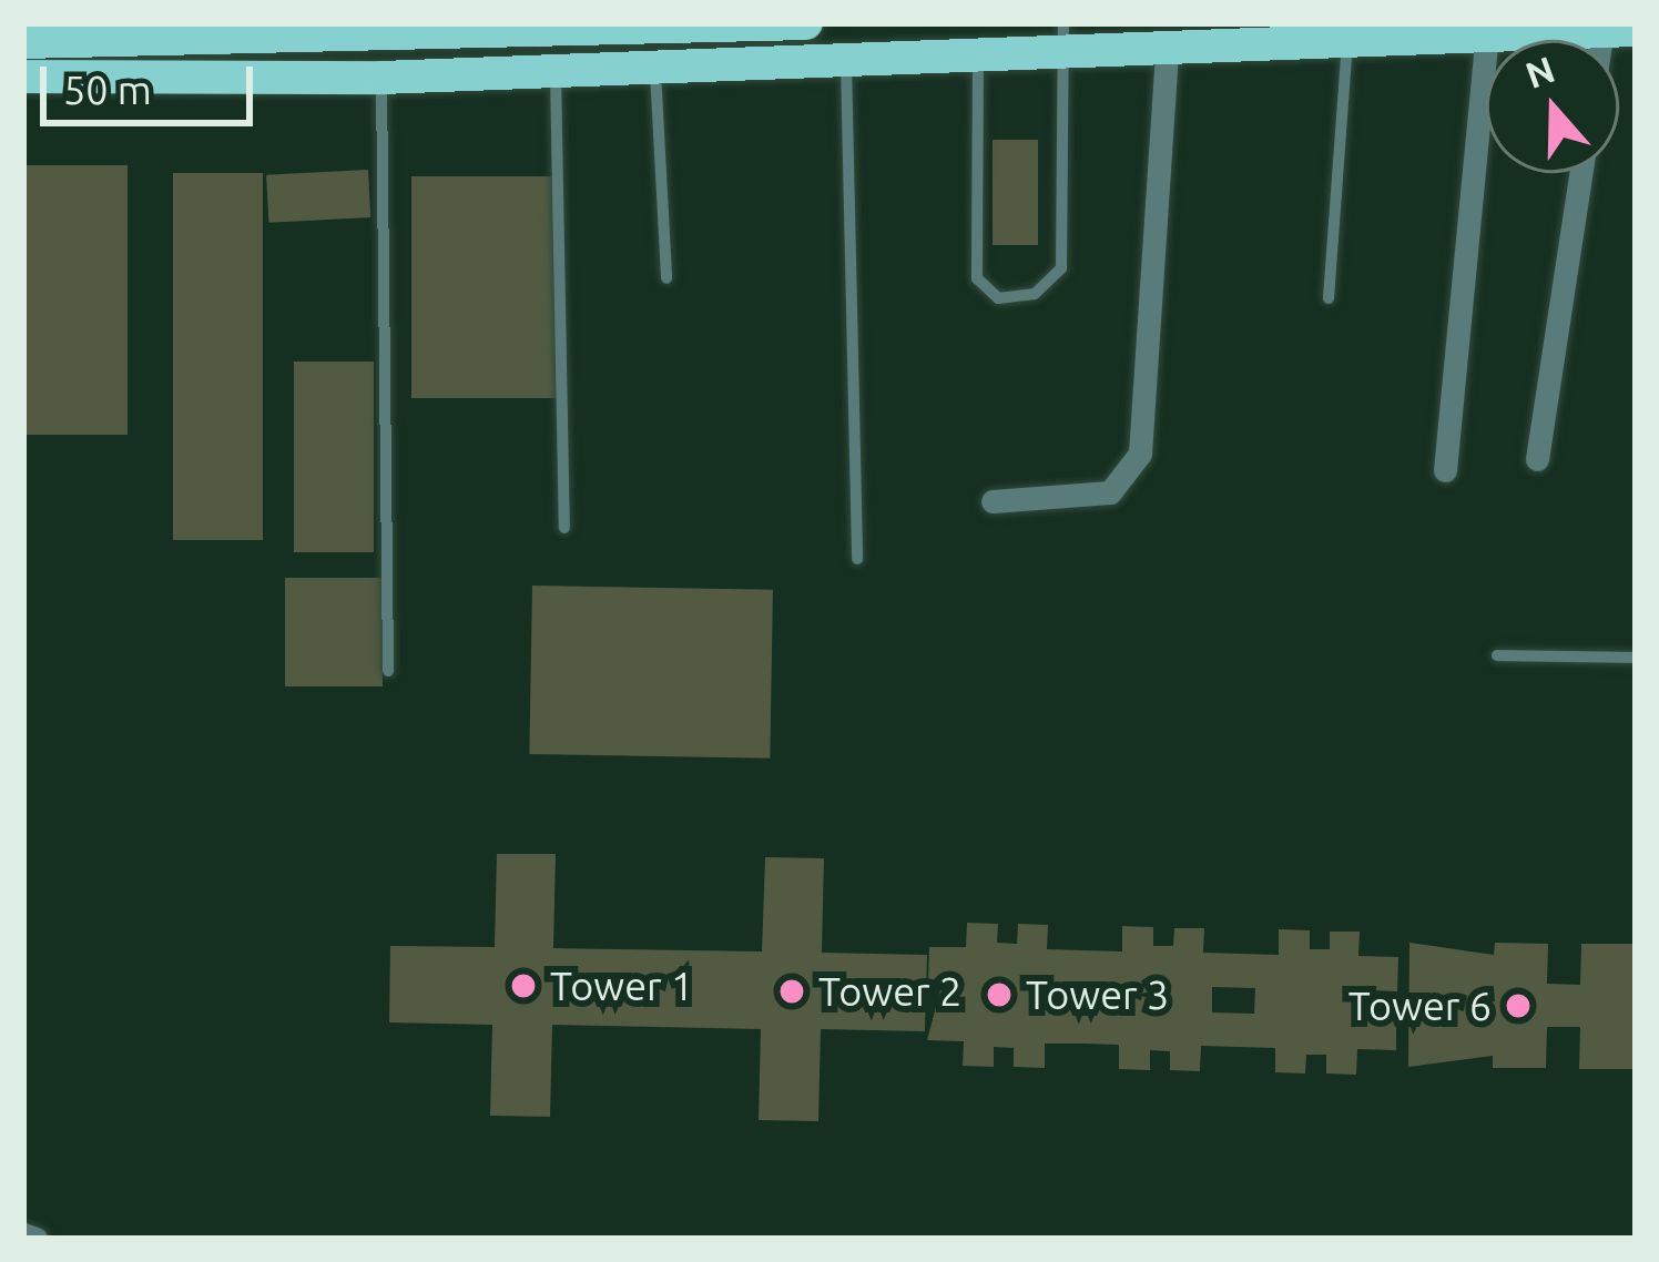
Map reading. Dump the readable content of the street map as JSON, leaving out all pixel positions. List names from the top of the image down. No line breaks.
{"places":["Tower 1","Tower 2","Tower 3","Tower 6"],"scale_bar":"50 m","north":"top"}
